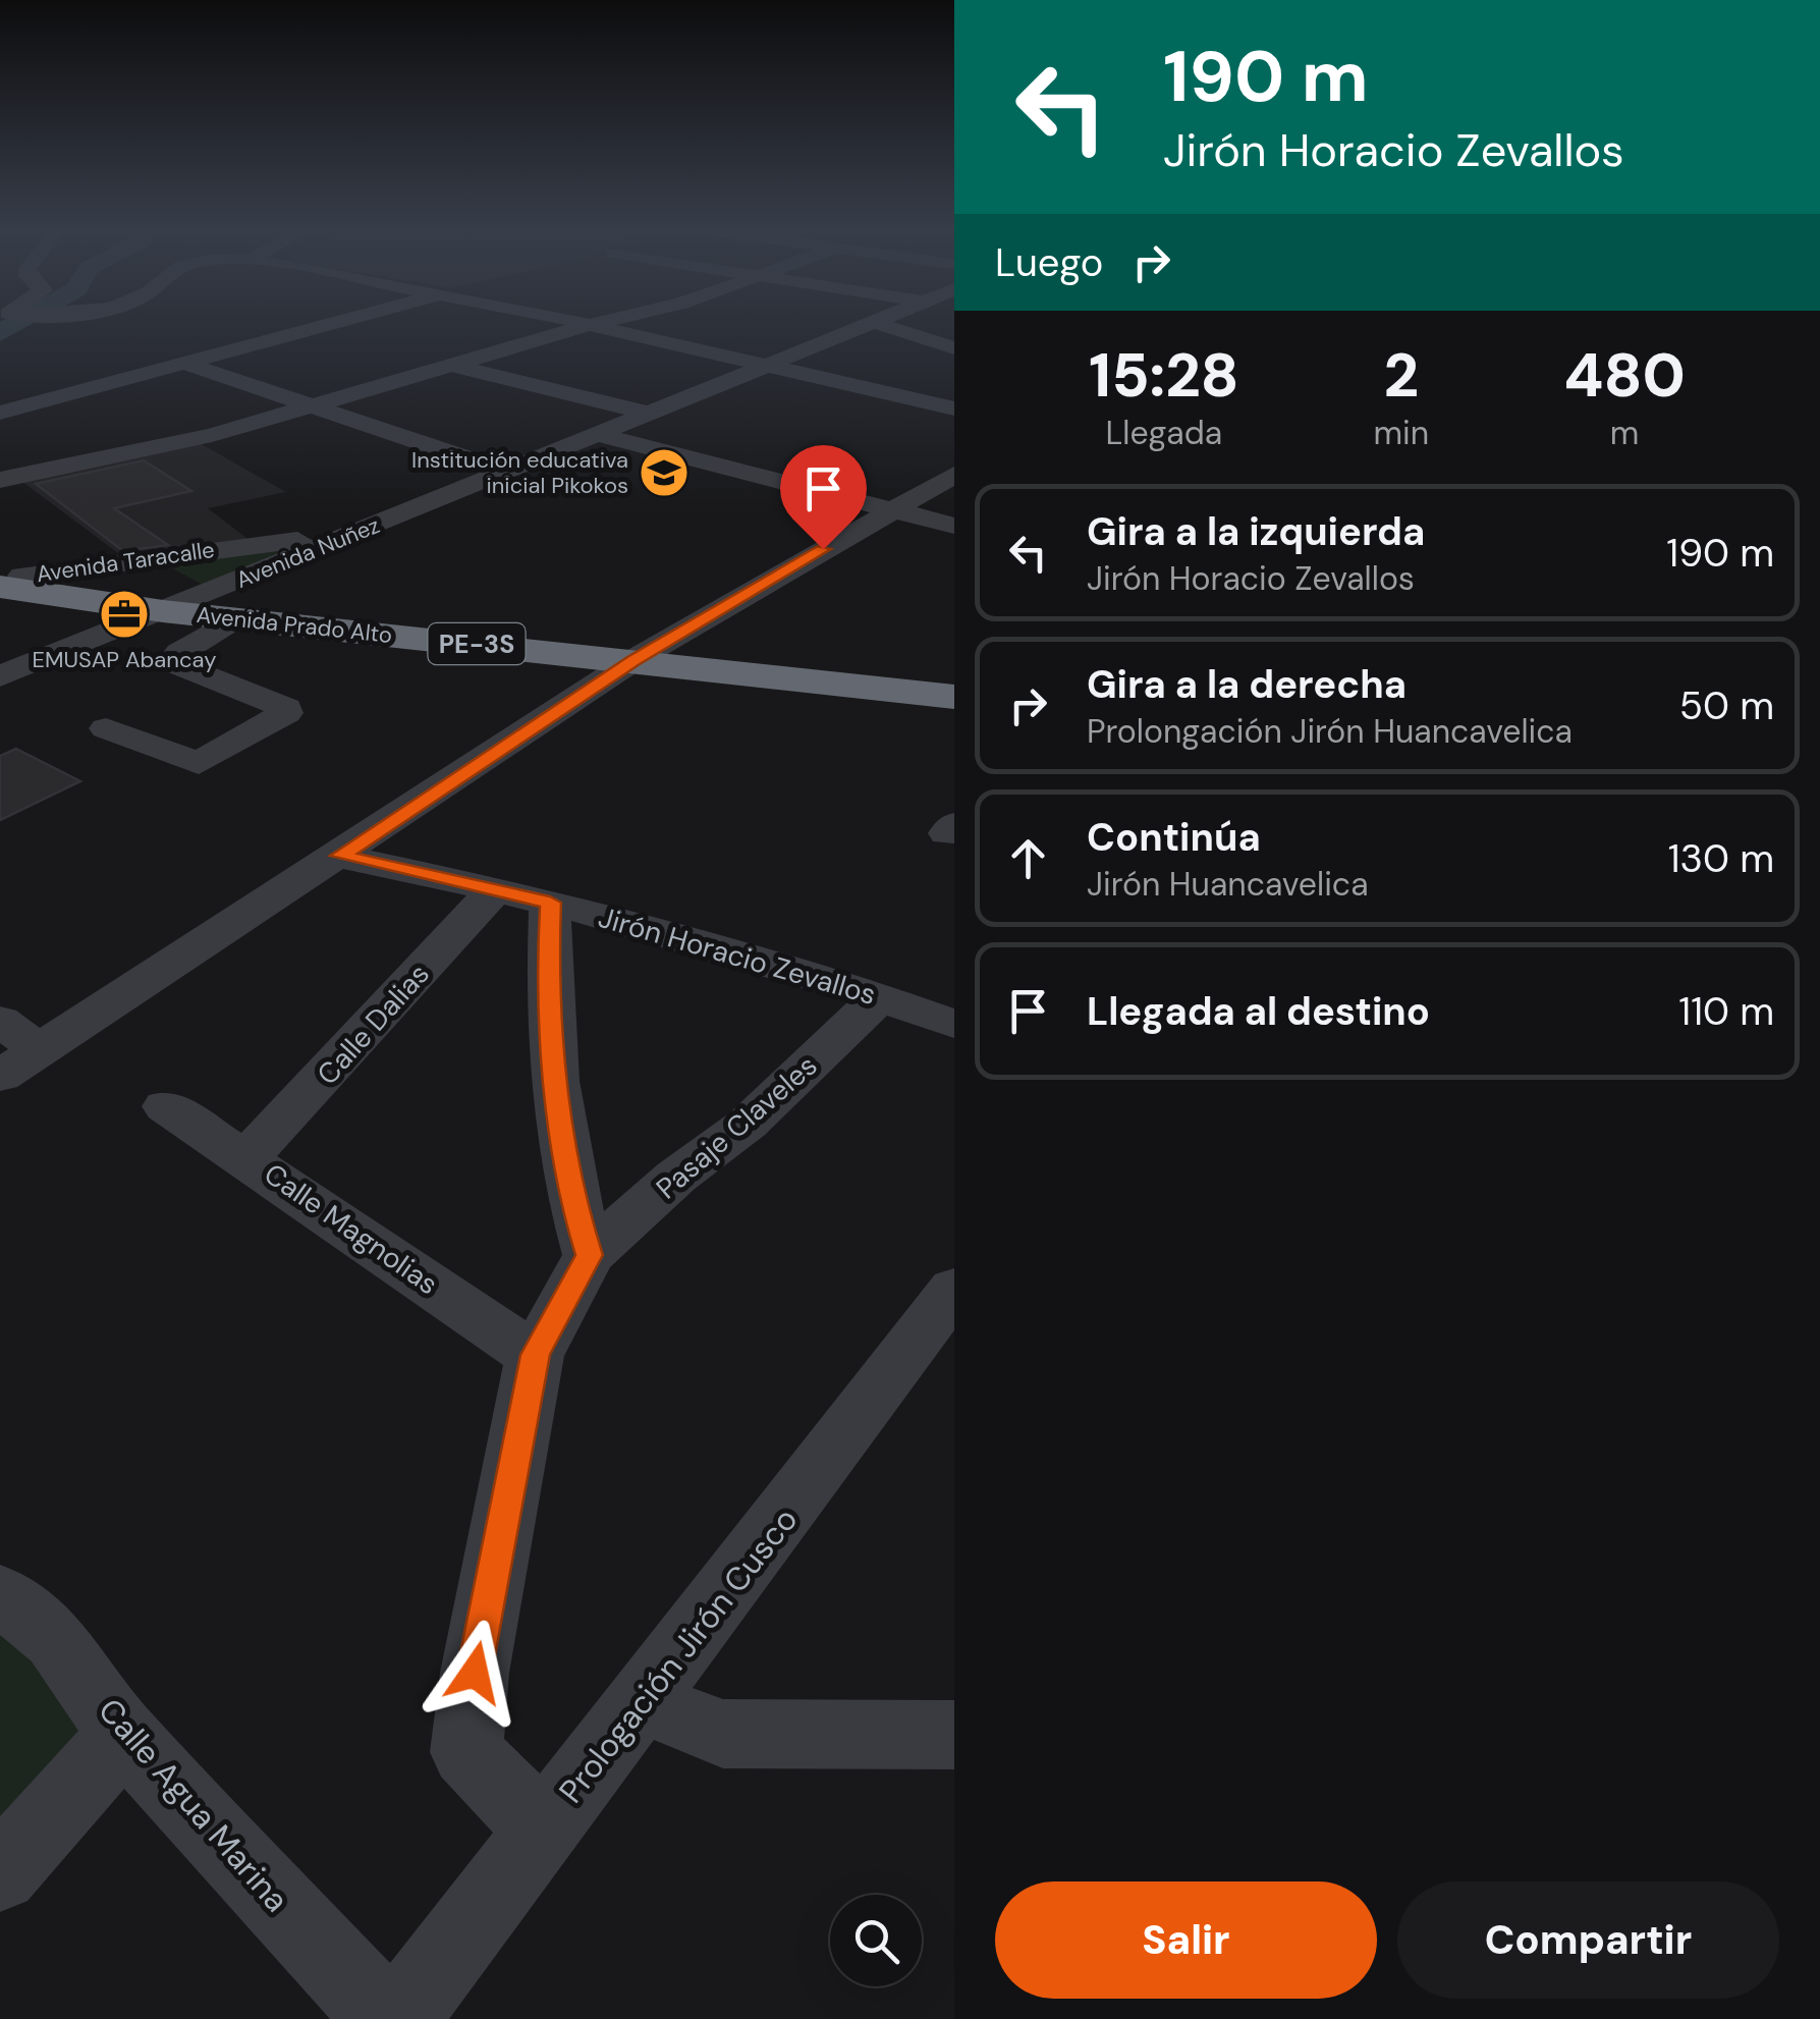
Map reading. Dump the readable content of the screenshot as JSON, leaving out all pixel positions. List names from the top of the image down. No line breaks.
{"streets":{"highway":["Avenida Prado Alto","PE-3S"],"street":["Avenida Nuñez","Avenida Taracalle","Jirón Horacio Zevallos","Calle Dalias","Pasaje Claveles","Calle Magnolias","Prologación Jirón Cusco","Calle Agua Marina"]},"crossings":[["Avenida Nuñez","Avenida Taracalle"],["Avenida Nuñez","Avenida Prado Alto"],["Avenida Taracalle","Avenida Prado Alto"],["Jirón Horacio Zevallos","Calle Dalias"],["Jirón Horacio Zevallos","Pasaje Claveles"],["Calle Dalias","Calle Magnolias"],["Pasaje Claveles","Calle Magnolias"],["Pasaje Claveles","Prologación Jirón Cusco"]],"places":{"school or university":["Institución educativa inicial Pikokos"],"office":["EMUSAP Abancay"]},"page":{"turn":["190 m","Jirón Horacio Zevallos"],"then":"Luego","eta":["15:28","Llegada","2","min","480","m"],"list":[{"name":"Gira a la izquierda","note":"Jirón Horacio Zevallos","value":"190 m"},{"name":"Gira a la derecha","note":"Prolongación Jirón Huancavelica","value":"50 m"},{"name":"Continúa","note":"Jirón Huancavelica","value":"130 m"},{"name":"Llegada al destino","value":"110 m"}],"buttons":["Salir","Compartir"]}}
